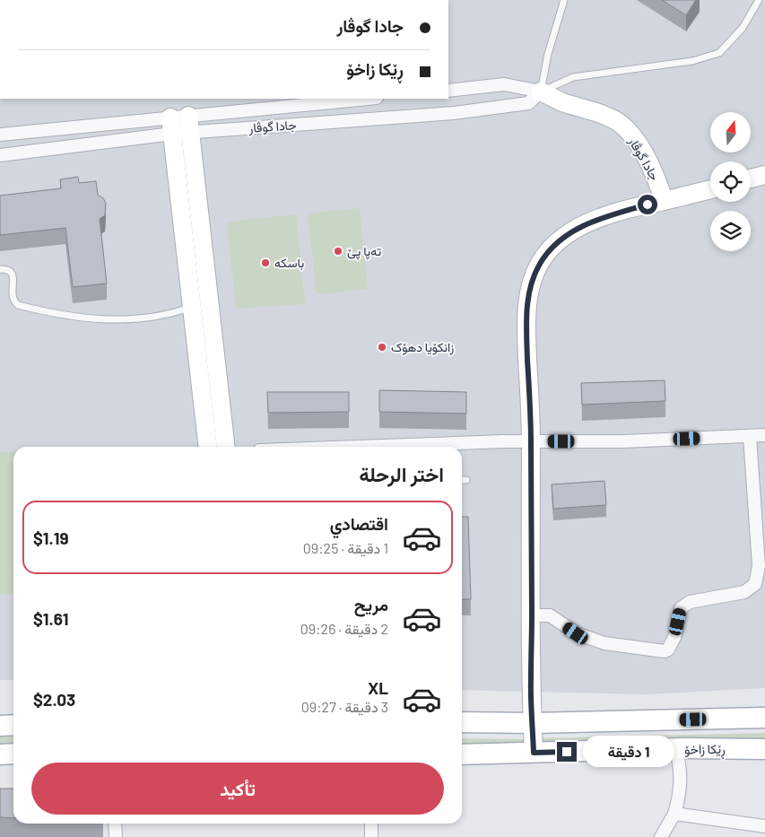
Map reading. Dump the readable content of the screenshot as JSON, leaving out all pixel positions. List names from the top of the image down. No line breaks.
{"streets":{"main road":["ڕێکا زاخۆ"],"street":["جادا گوڤار"]},"places":["تەپا پێ","باسکە","زانکۆیا دهۆک"],"north":"top","page":{"banner":["جادا گوڤار","ڕێکا زاخۆ"],"heading":"اختر الرحلة","list":[{"name":"اقتصادي","note":"1 دقيقة · 09:25","value":"$1.19"},{"name":"مريح","note":"2 دقيقة · 09:26","value":"$1.61"},{"name":"XL","note":"3 دقيقة · 09:27","value":"$2.03"}],"bubble":"1 دقيقة","buttons":"تأكيد"}}
